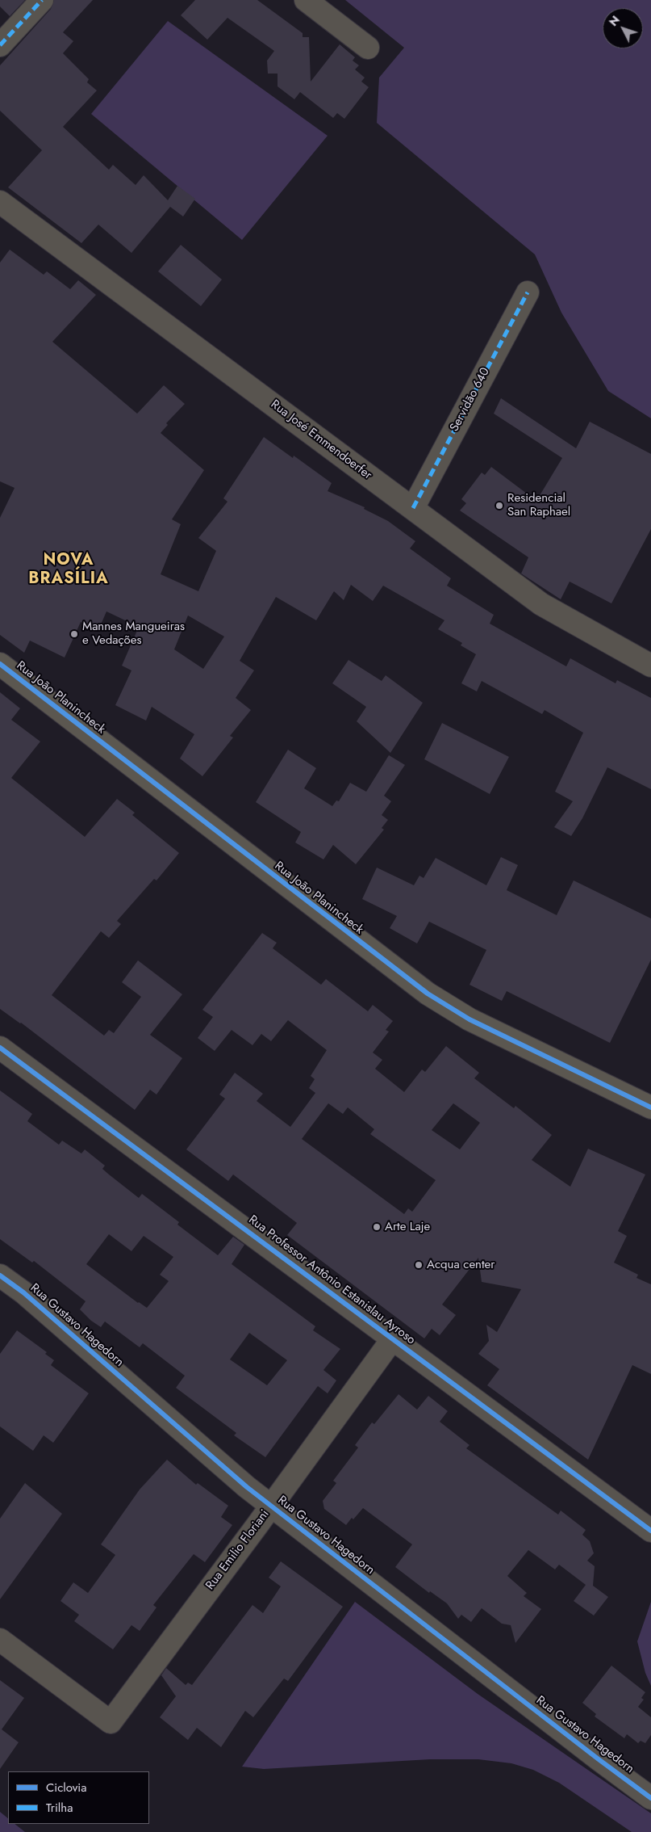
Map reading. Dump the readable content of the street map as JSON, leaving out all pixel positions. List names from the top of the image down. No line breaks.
{"streets":{"main road":["Rua João Planincheck"],"street":["Servidão 640","Rua José Emmendoerfer","Rua Professor Antônio Estanislau Ayroso","Rua Gustavo Hagedorn","Rua Emilio Floriani"]},"crossings":[["Servidão 640","Rua José Emmendoerfer"],["Rua Professor Antônio Estanislau Ayroso","Rua Emilio Floriani"],["Rua Gustavo Hagedorn","Rua Emilio Floriani"]],"districts":["NOVA BRASÍLIA"],"places":["Residencial San Raphael","Mannes Mangueiras e Vedações","Arte Laje","Acqua center"],"legend":["Ciclovia","Trilha"],"north":"top left"}
